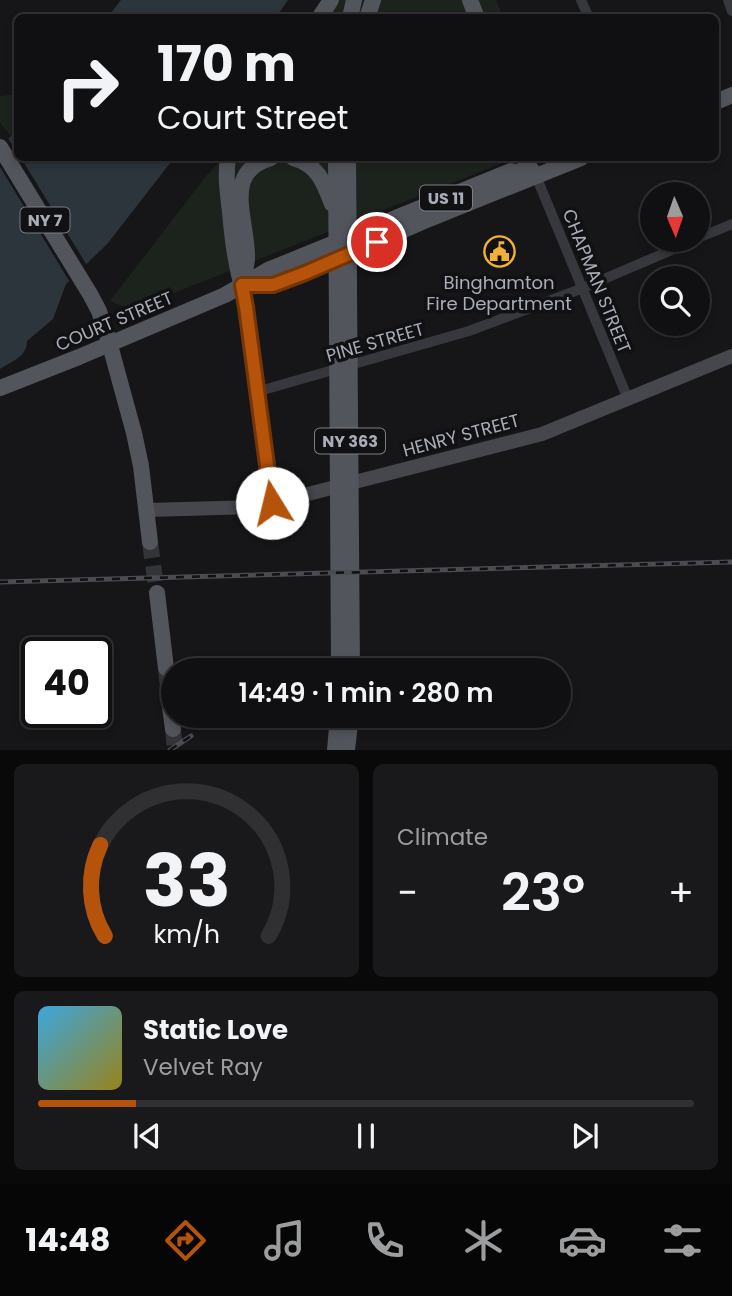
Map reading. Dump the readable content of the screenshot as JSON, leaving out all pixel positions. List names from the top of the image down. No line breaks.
{"streets":{"main road":["US 11","NY 7","COURT STREET","NY 363"],"street":["CHAPMAN STREET","PINE STREET","HENRY STREET"]},"crossings":[["NY 7","COURT STREET"],["NY 7","HENRY STREET"],["CHAPMAN STREET","COURT STREET"],["CHAPMAN STREET","PINE STREET"],["CHAPMAN STREET","HENRY STREET"]],"places":{"public building":["Binghamton Fire Department"]},"north":"bottom","page":{"turn":["170 m","Court Street"],"limit":"40","trip":"14:49 · 1 min · 280 m","tile":"Climate","heat":["−","23°","+"],"song":["Static Love","Velvet Ray"],"tabs":"14:48","gauge":["33","km/h"]}}
